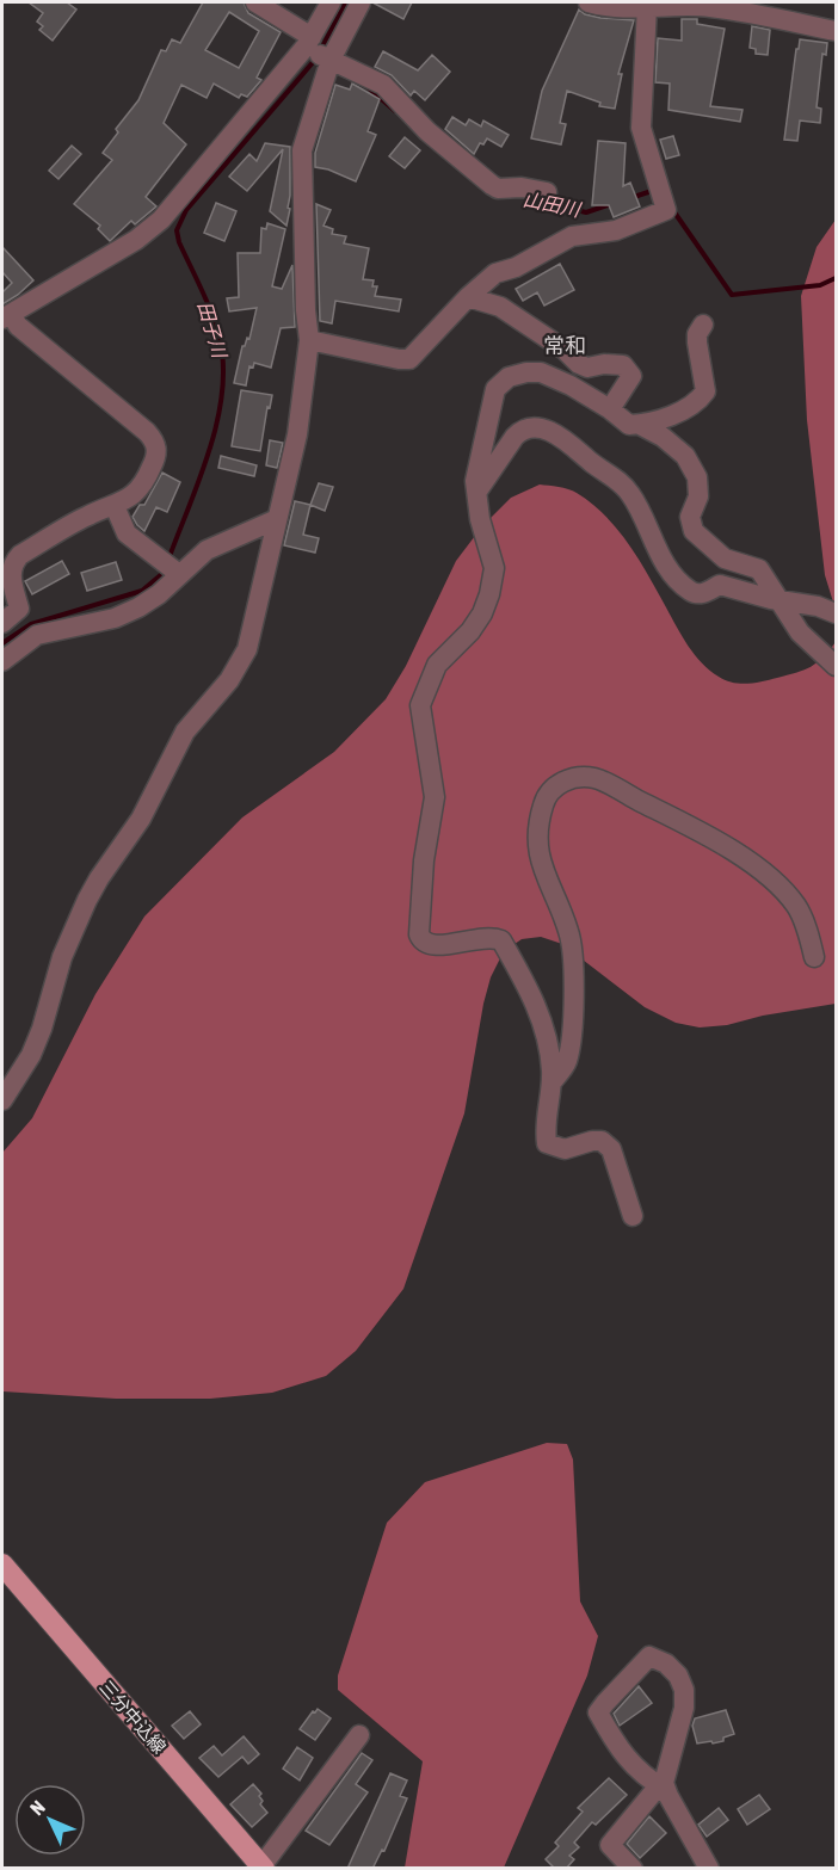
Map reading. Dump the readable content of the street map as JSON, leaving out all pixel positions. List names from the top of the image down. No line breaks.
{"streets":{"main road":["三分中込線"]},"districts":["常和"],"water":["山田川","田子川"],"north":"top left"}
